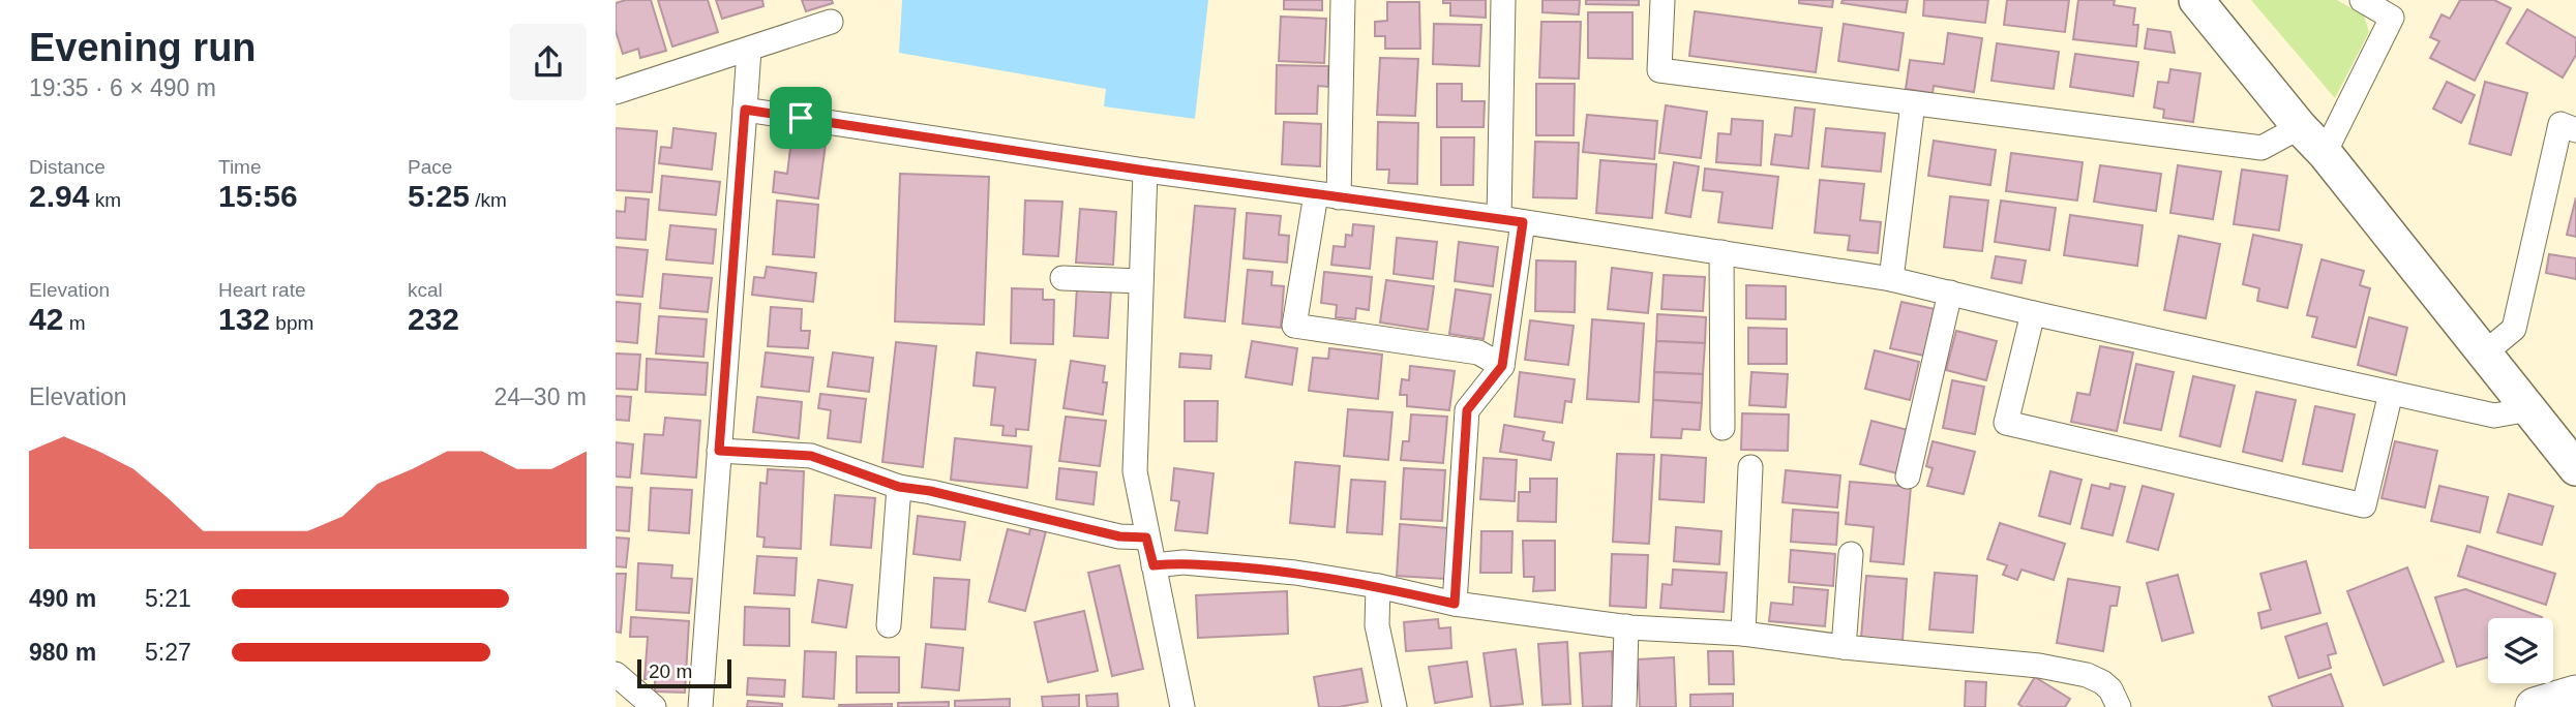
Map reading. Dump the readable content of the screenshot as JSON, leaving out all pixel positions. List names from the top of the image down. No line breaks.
{"scale_bar":"20 m","page":{"heading":["Evening run","19:35 · 6 × 490 m"],"stats":[["Distance","2.94 km"],["Time","15:56"],["Pace","5:25 /km"],["Elevation","42 m"],["Heart rate","132 bpm"],["kcal","232"]],"chart":["Elevation","24–30 m"],"list":[{"name":"490 m","note":"5:21"},{"name":"980 m","note":"5:27"}],"scale":"20 m"}}
